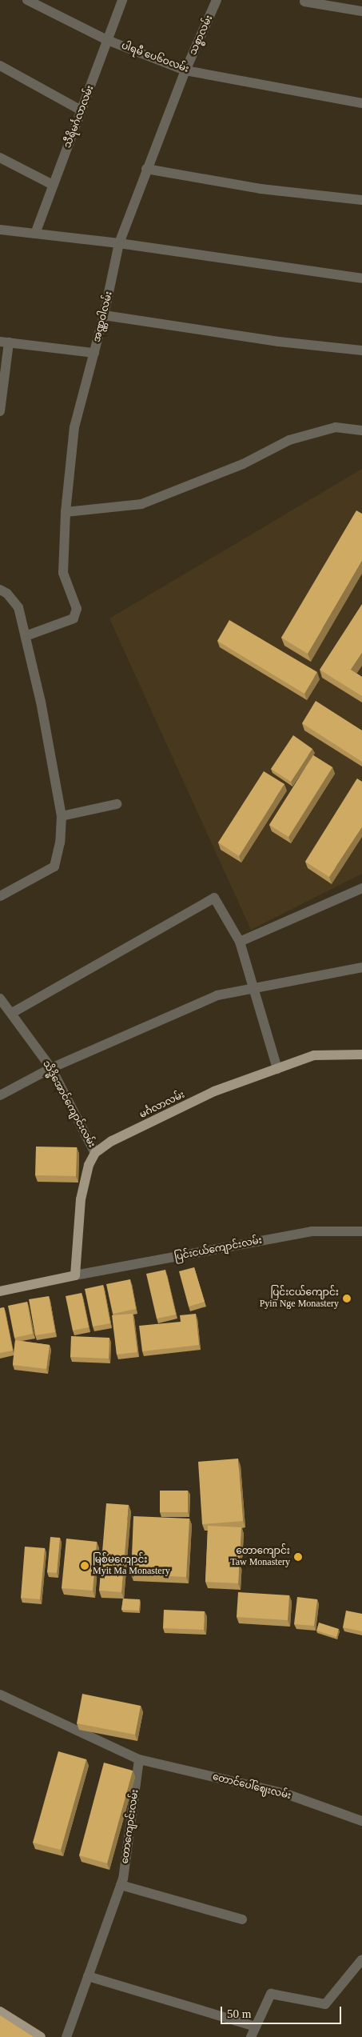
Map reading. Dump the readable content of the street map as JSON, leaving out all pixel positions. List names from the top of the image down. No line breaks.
{"streets":{"main road":["မင်္ဂလာလမ်း"],"street":["သစ္စာလမ်း","ပါရမီ ပေ၆ဝလမ်း","သီရိမင်္ဂလာလမ်း","အဏ္ဏဝါလမ်း","သိဒ္ဓိအောင်ကျောင်းလမ်း","ပြင်းငယ်ကျောင်းလမ်း","တောင်ပေါ်ဈေးလမ်း","တောကျောင်းလမ်း"]},"crossings":[["သစ္စာလမ်း","ပါရမီ ပေ၆ဝလမ်း"],["သစ္စာလမ်း","အဏ္ဏဝါလမ်း"],["ပါရမီ ပေ၆ဝလမ်း","သီရိမင်္ဂလာလမ်း"],["ပါရမီ ပေ၆ဝလမ်း","အဏ္ဏဝါလမ်း"],["သိဒ္ဓိအောင်ကျောင်းလမ်း","မင်္ဂလာလမ်း"],["မင်္ဂလာလမ်း","ပြင်းငယ်ကျောင်းလမ်း"],["တောင်ပေါ်ဈေးလမ်း","တောကျောင်းလမ်း"]],"places":["ပြင်းငယ်ကျောင်း Pyin Nge Monastery","တောကျောင်း Taw Monastery","မြစ်မကျောင်း Myit Ma Monastery"],"scale_bar":"50 m"}
